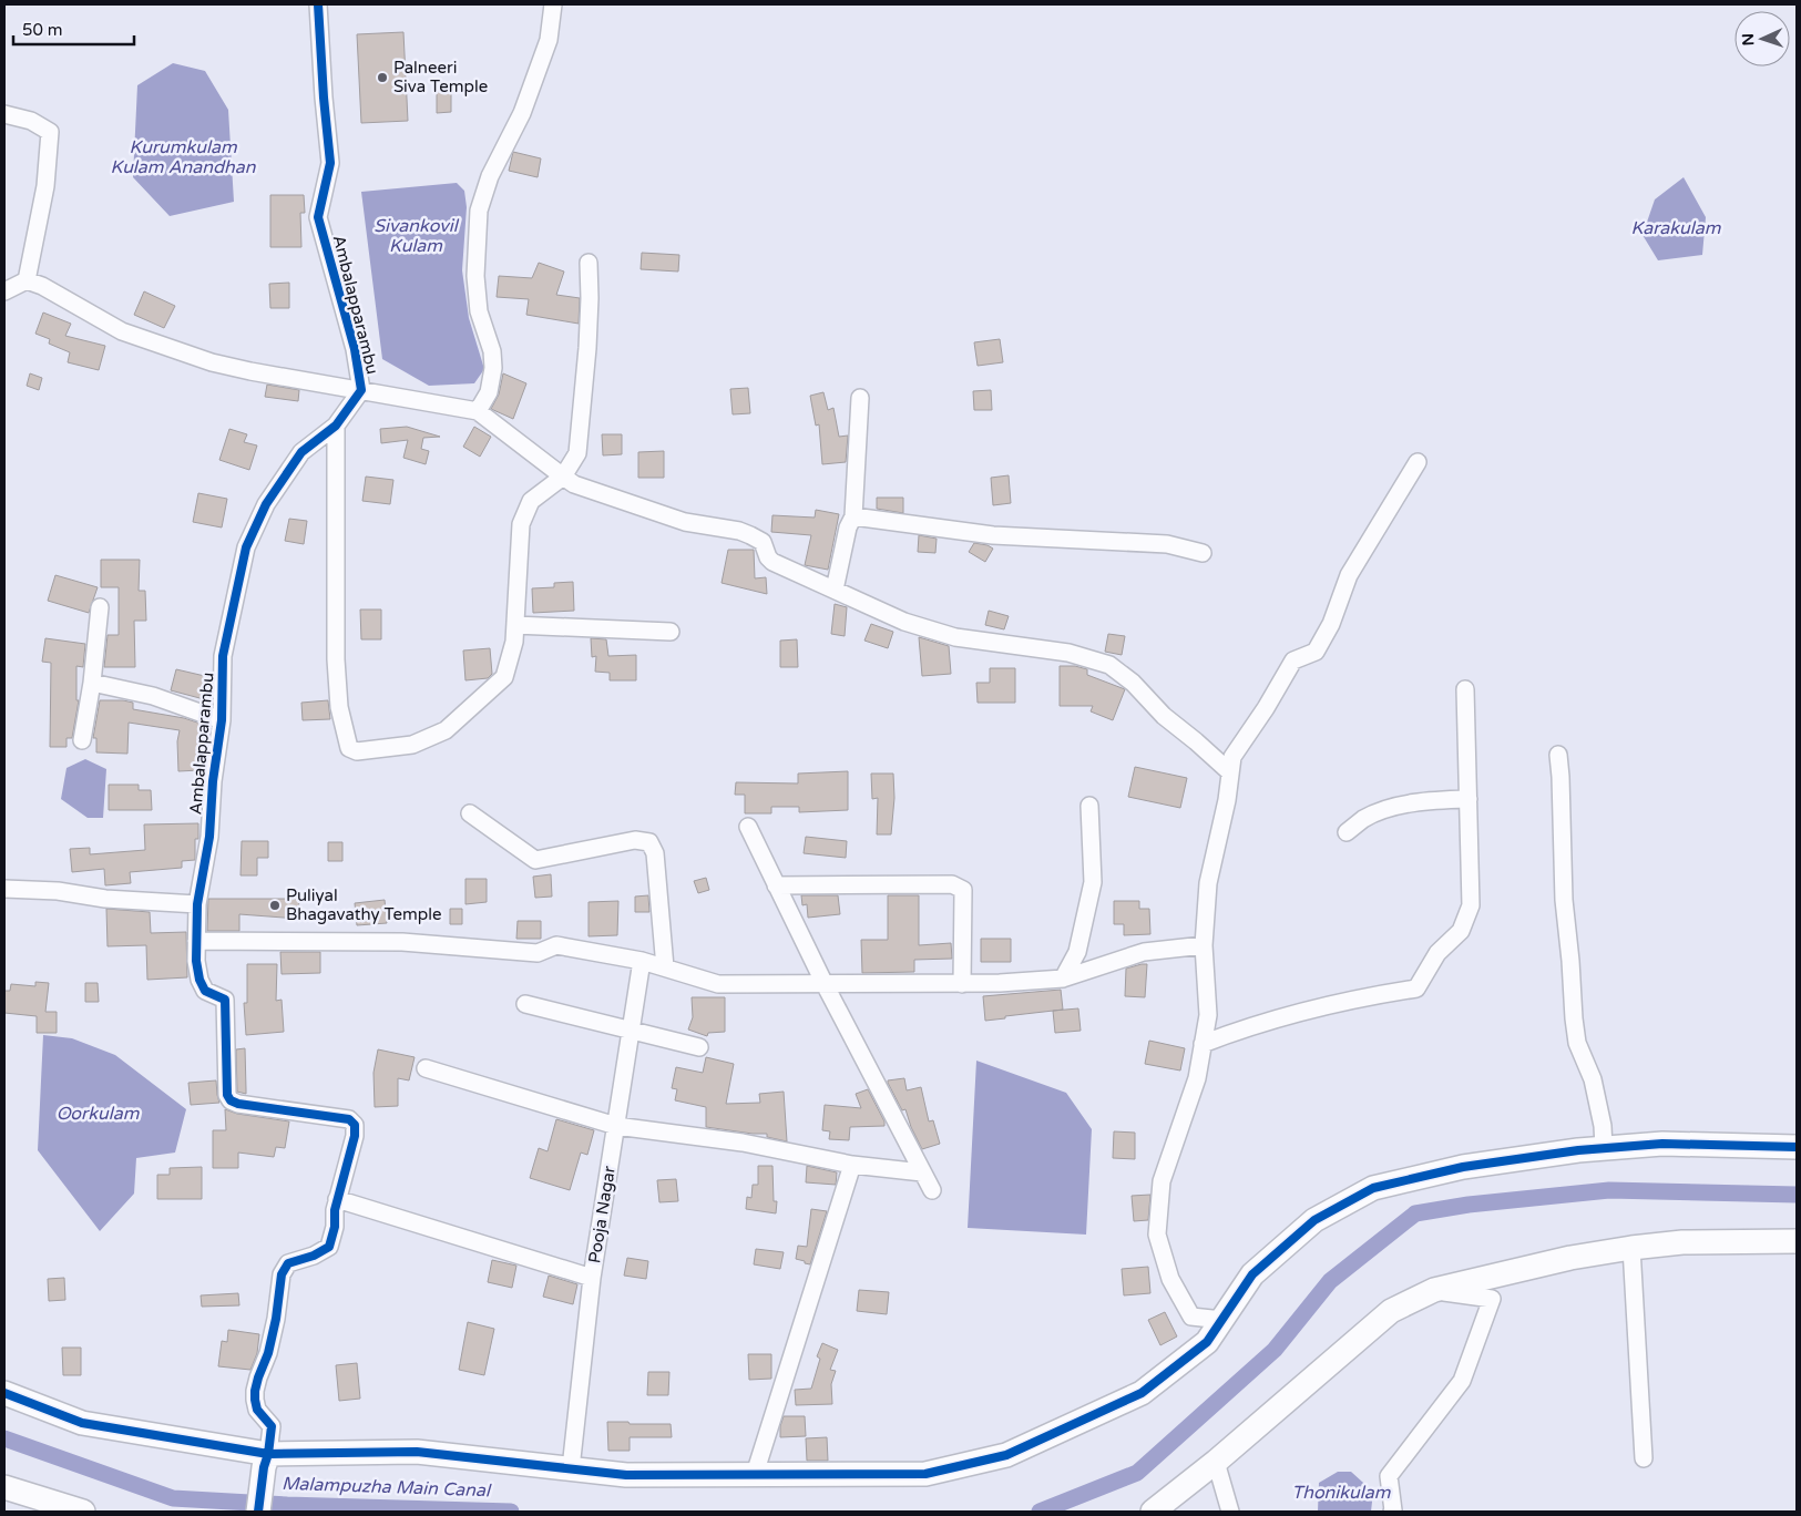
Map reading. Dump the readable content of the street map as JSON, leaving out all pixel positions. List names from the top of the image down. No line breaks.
{"streets":{"street":["Ambalapparambu","Pooja Nagar"]},"water":["Kurumkulam Kulam Anandhan","Sivankovil Kulam","Karakulam","Oorkulam","Malampuzha Main Canal","Thonikulam"],"places":["Palneeri Siva Temple","Puliyal Bhagavathy Temple"],"scale_bar":"50 m","north":"left"}
